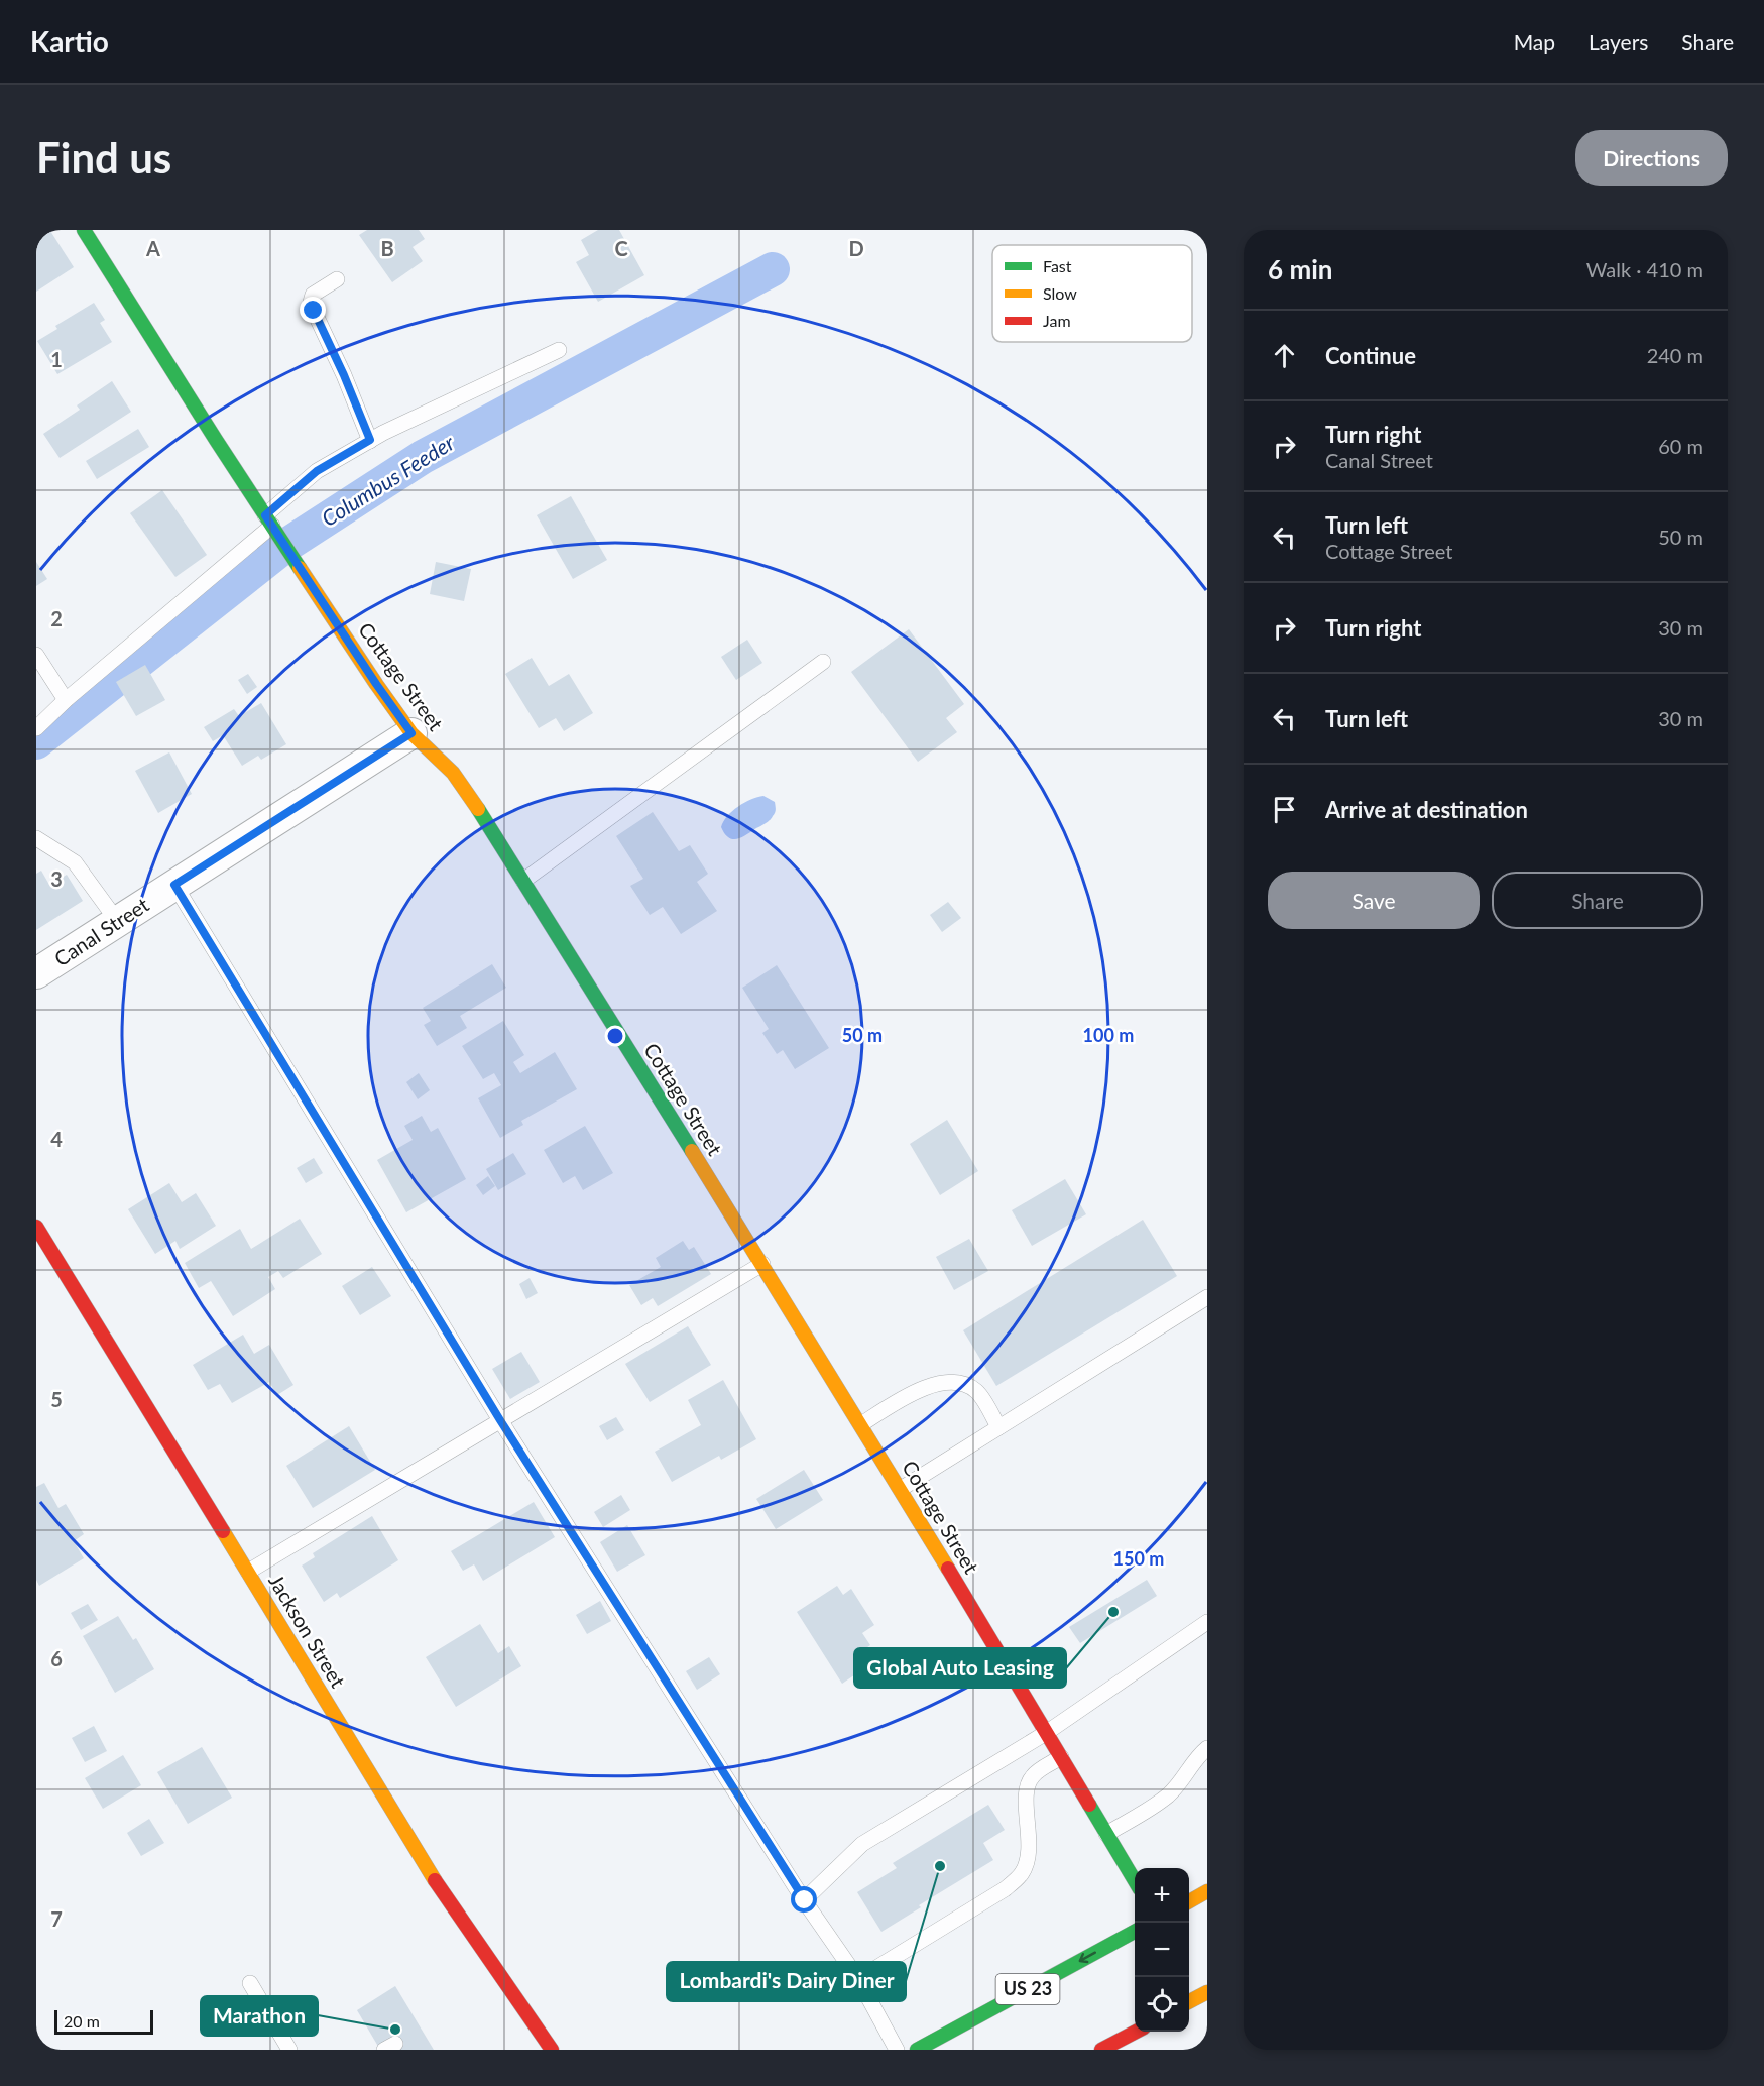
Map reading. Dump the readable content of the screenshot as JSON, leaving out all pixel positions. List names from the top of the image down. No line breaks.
{"streets":{"main road":["Cottage Street","Jackson Street","US 23"],"street":["Canal Street"]},"crossings":[["Cottage Street","Canal Street"]],"water":["Columbus Feeder"],"places":["Global Auto Leasing","Lombardi's Dairy Diner","Marathon"],"legend":["Fast","Slow","Jam"],"scale_bar":"20 m","page":{"header":"Kartio","nav":["Map","Layers","Share"],"buttons":["Directions",["Save","Share"]],"title":"Find us","heading":["6 min","Walk · 410 m"],"list":[["Continue","240 m"],["Turn right","Canal Street","60 m"],["Turn left","Cottage Street","50 m"],["Turn right","30 m"],["Turn left","30 m"],"Arrive at destination"],"map_buttons":["+","−"],"scale":"20 m"},"grid":{"columns":["A","B","C","D"],"rows":["1","2","3","4","5","6","7"]},"rings":["50 m","100 m","150 m"]}
